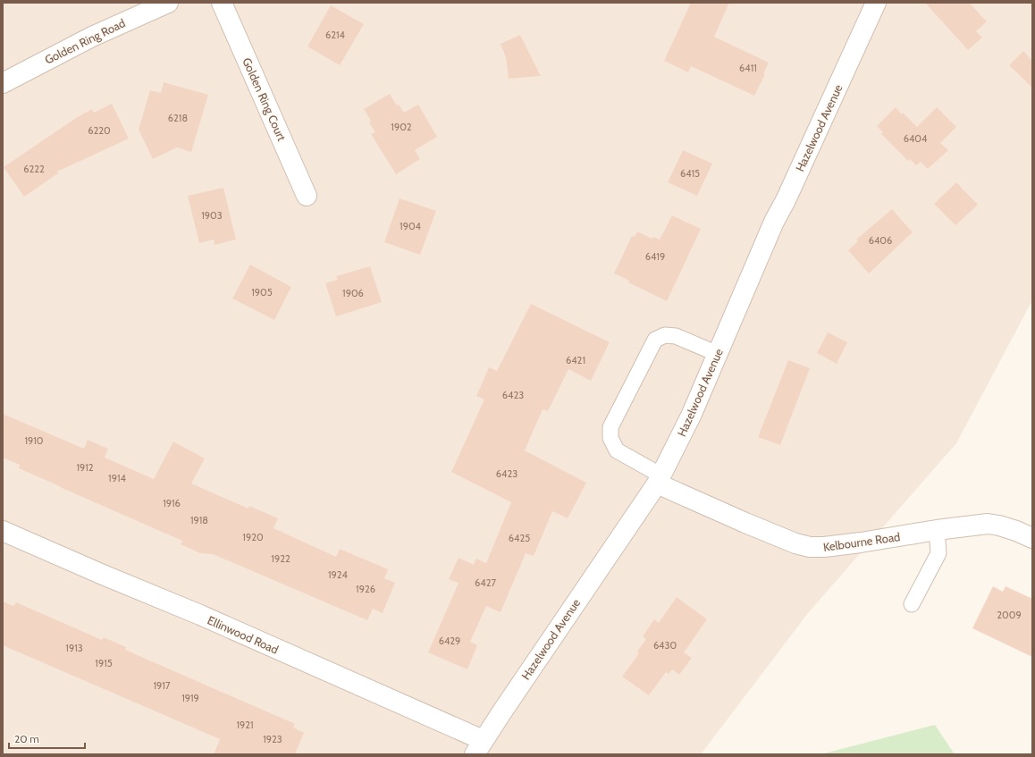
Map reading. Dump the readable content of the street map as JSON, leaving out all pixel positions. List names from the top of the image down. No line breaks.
{"streets":{"street":["Golden Ring Road","Golden Ring Court","Hazelwood Avenue","Kelbourne Road","Ellinwood Road"]},"crossings":[["Hazelwood Avenue","Kelbourne Road"],["Hazelwood Avenue","Ellinwood Road"]],"house_numbers":["6214","6411","6218","1902","6220","6404","6222","6415","1903","1904","6406","6419","1905","1906","6421","6423","1910","1912","6423","1914","1916","1918","1920","6425","1922","1924","6427","1926","2009","6429","6430","1913","1915","1917","1919","1921","1923"],"scale_bar":"20 m"}
